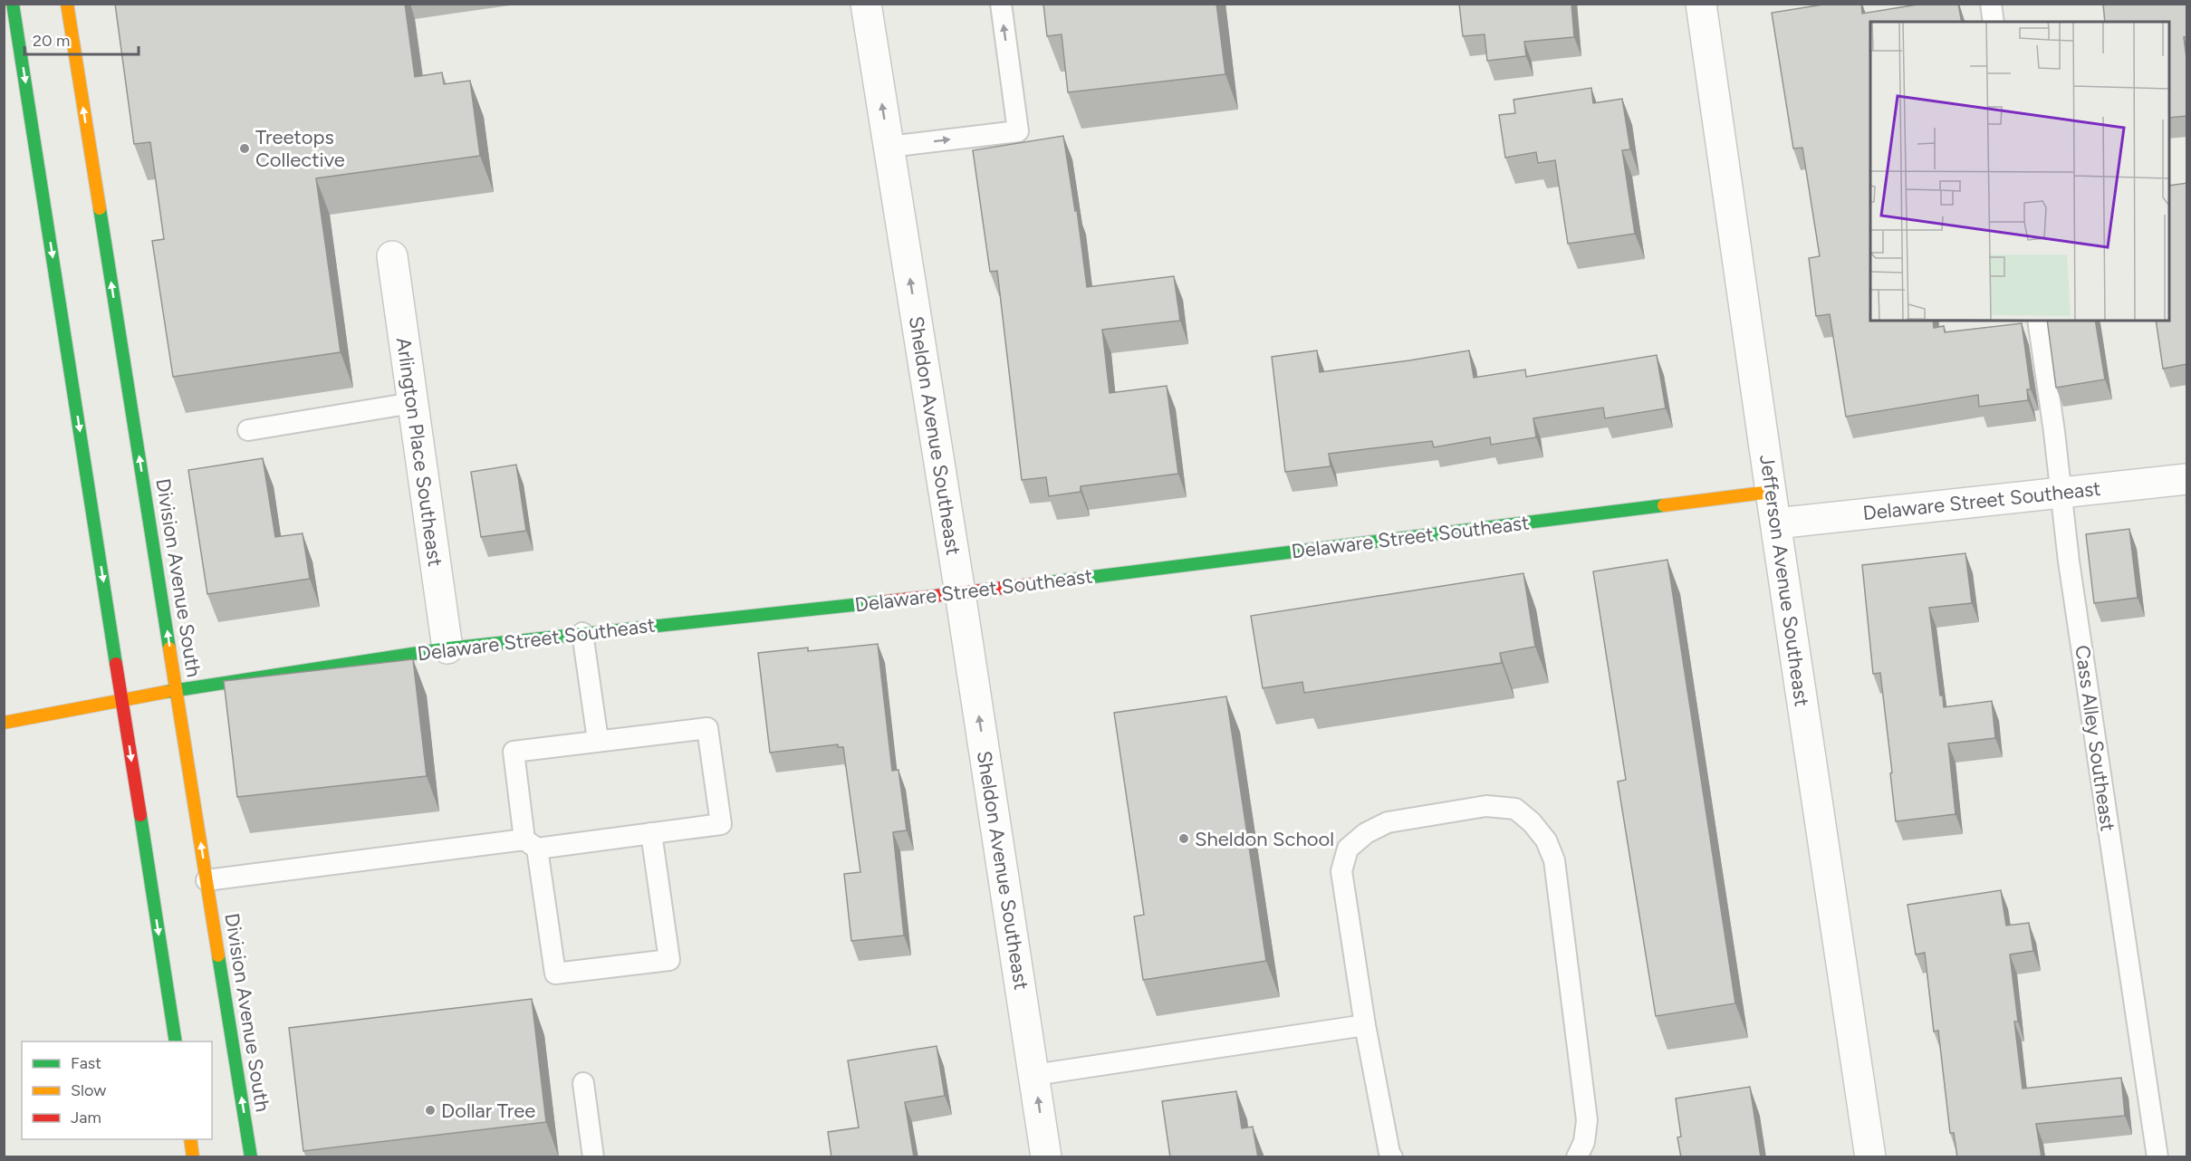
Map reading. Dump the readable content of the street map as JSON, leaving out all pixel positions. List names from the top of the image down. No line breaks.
{"streets":{"main road":["Delaware Street Southeast","Division Avenue South"],"street":["Sheldon Avenue Southeast","Arlington Place Southeast","Jefferson Avenue Southeast"],"lane":["Cass Alley Southeast"]},"crossings":[["Sheldon Avenue Southeast","Delaware Street Southeast"],["Arlington Place Southeast","Delaware Street Southeast"],["Delaware Street Southeast","Division Avenue South"],["Delaware Street Southeast","Jefferson Avenue Southeast"],["Delaware Street Southeast","Cass Alley Southeast"]],"one_way":["Sheldon Avenue Southeast"],"places":["Treetops Collective","Sheldon School","Dollar Tree"],"legend":["Fast","Slow","Jam"],"scale_bar":"20 m"}
